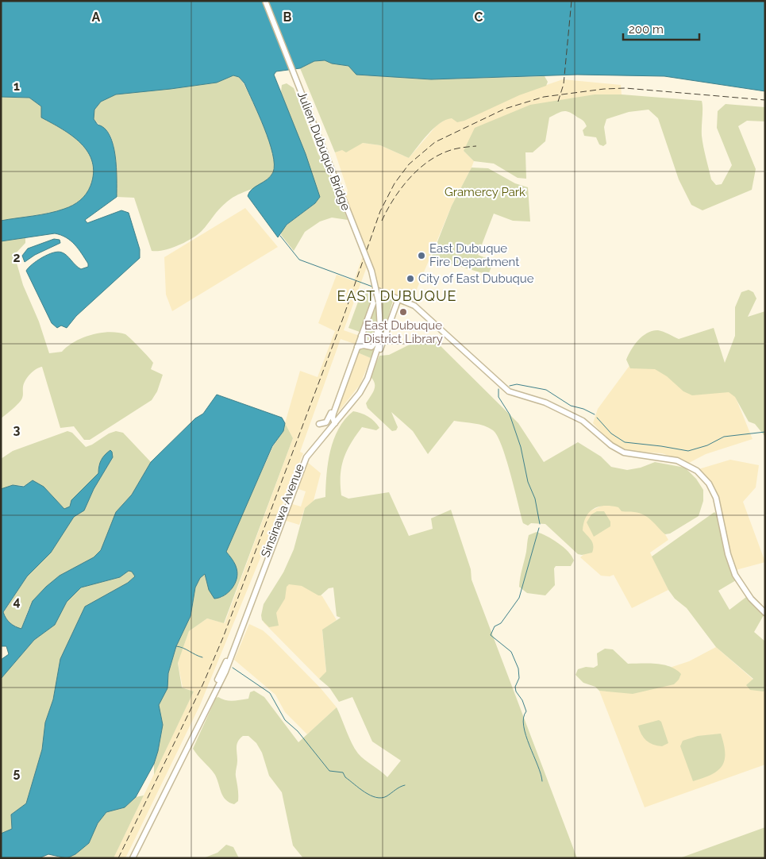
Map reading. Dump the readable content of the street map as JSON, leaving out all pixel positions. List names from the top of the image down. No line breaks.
{"streets":{"main road":["Julien Dubuque Bridge","Sinsinawa Avenue"]},"crossings":[["Julien Dubuque Bridge","Sinsinawa Avenue"]],"districts":["EAST DUBUQUE"],"parks":["Gramercy Park"],"places":["East Dubuque Fire Department","City of East Dubuque","East Dubuque District Library"],"scale_bar":"200 m","grid":{"columns":["A","B","C"],"rows":["1","2","3","4","5"]}}
